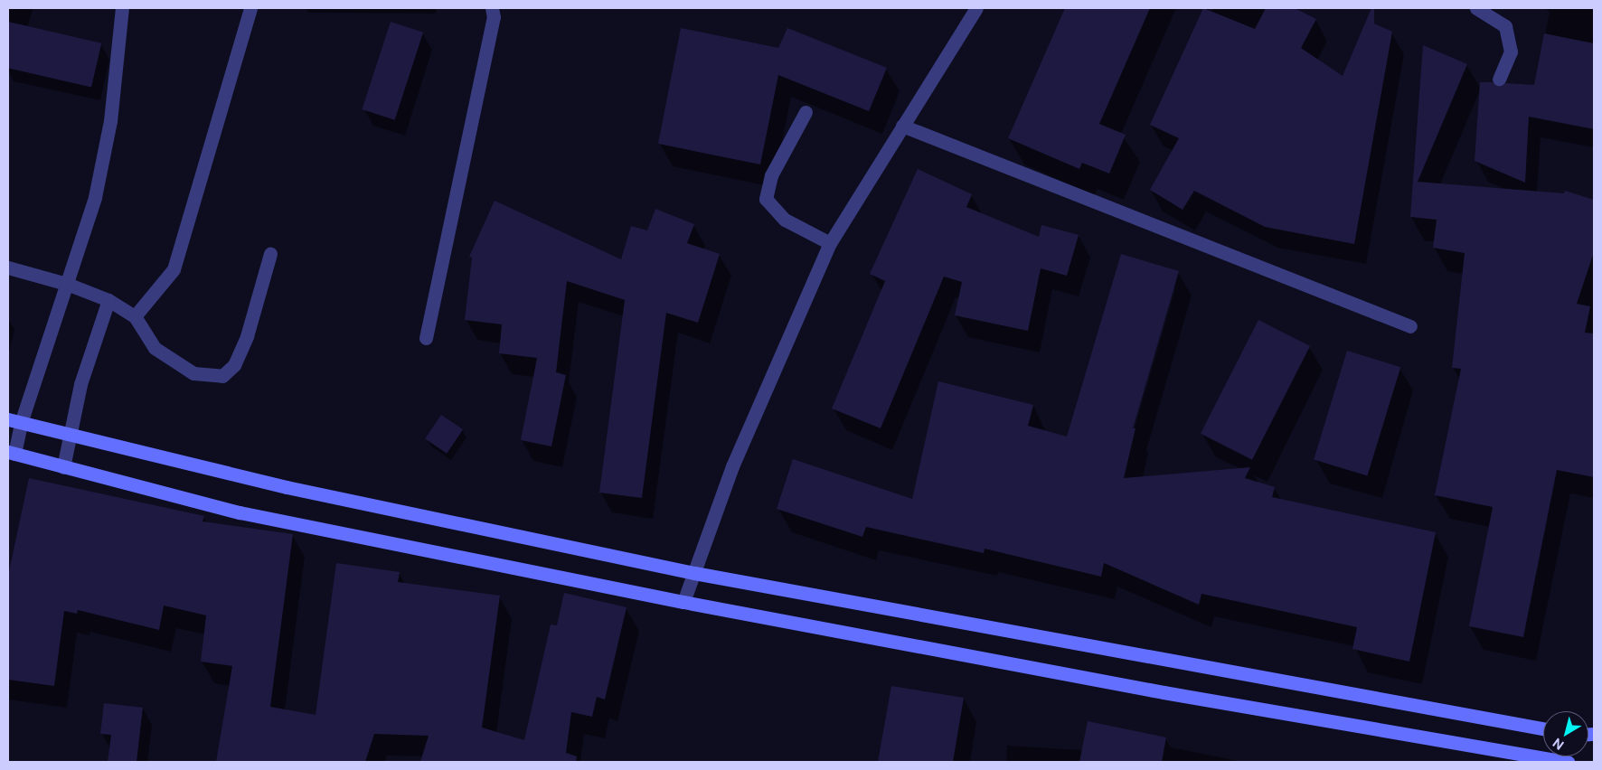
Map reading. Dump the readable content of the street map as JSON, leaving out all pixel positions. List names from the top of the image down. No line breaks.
{"north":"bottom left"}
